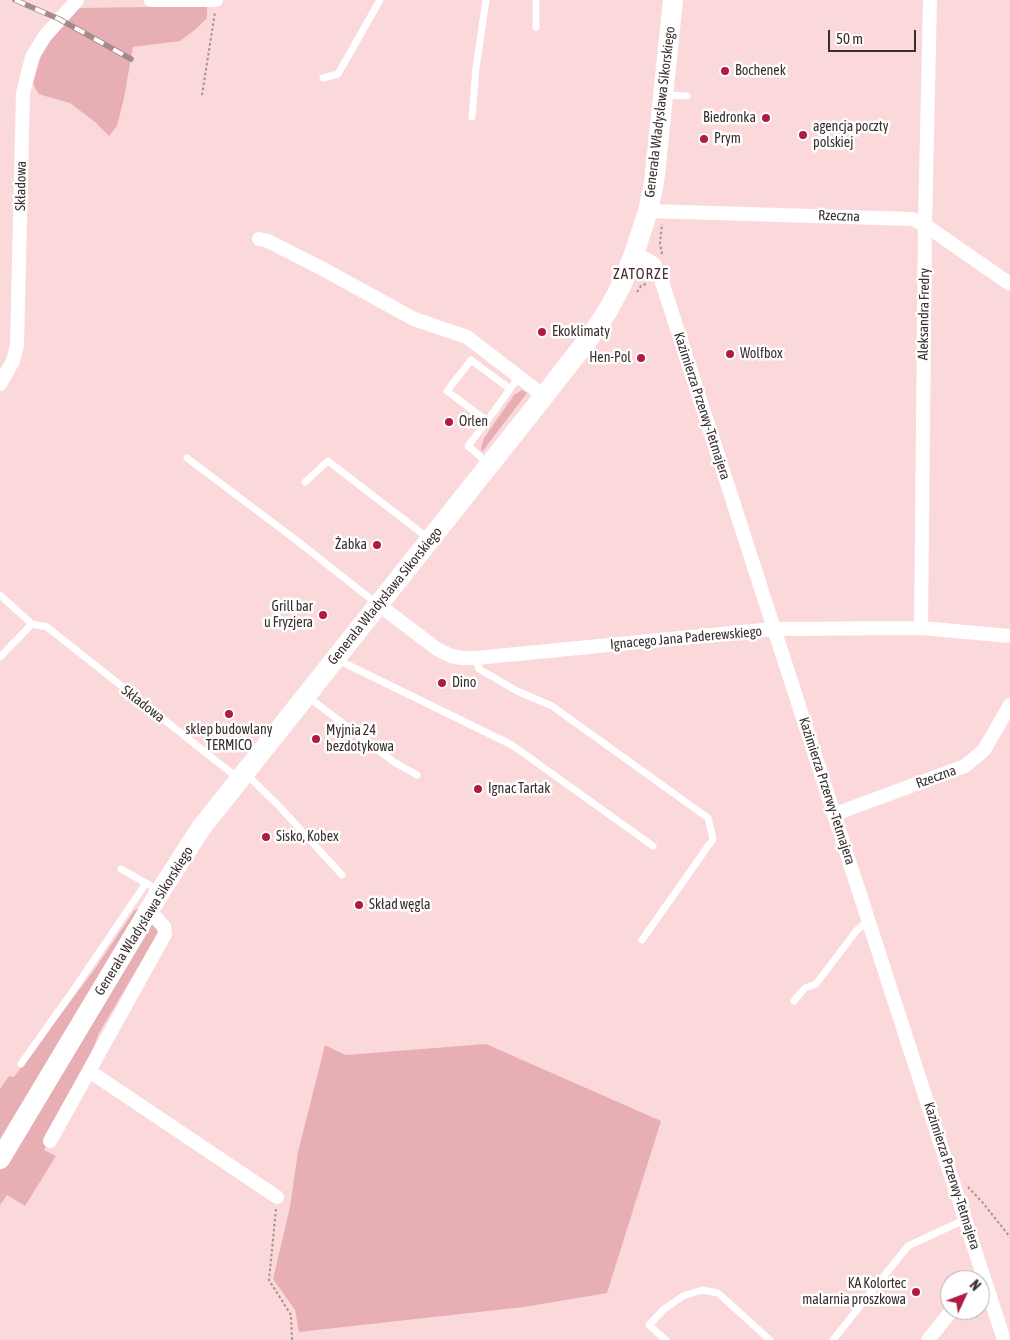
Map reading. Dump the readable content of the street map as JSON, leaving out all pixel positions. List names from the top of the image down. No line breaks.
{"streets":{"main road":["Generała Władysława Sikorskiego"],"street":["Składowa","Rzeczna","Aleksandra Fredry","Kazimierza Przerwy-Tetmajera","Ignacego Jana Paderewskiego"]},"crossings":[["Generała Władysława Sikorskiego","Składowa"],["Generała Władysława Sikorskiego","Rzeczna"],["Generała Władysława Sikorskiego","Kazimierza Przerwy-Tetmajera"],["Generała Władysława Sikorskiego","Ignacego Jana Paderewskiego"],["Rzeczna","Aleksandra Fredry"],["Rzeczna","Kazimierza Przerwy-Tetmajera"],["Aleksandra Fredry","Ignacego Jana Paderewskiego"],["Kazimierza Przerwy-Tetmajera","Ignacego Jana Paderewskiego"]],"districts":["ZATORZE"],"places":["Bochenek","Biedronka","agencja poczty polskiej","Prym","Ekoklimaty","Wolfbox","Hen-Pol","Orlen","Żabka","Grill bar u Fryzjera","Dino","sklep budowlany TERMICO","Myjnia 24 bezdotykowa","Ignac Tartak","Sisko, Kobex","Skład węgla","KA Kolortec malarnia proszkowa"],"scale_bar":"50 m","north":"top right"}
